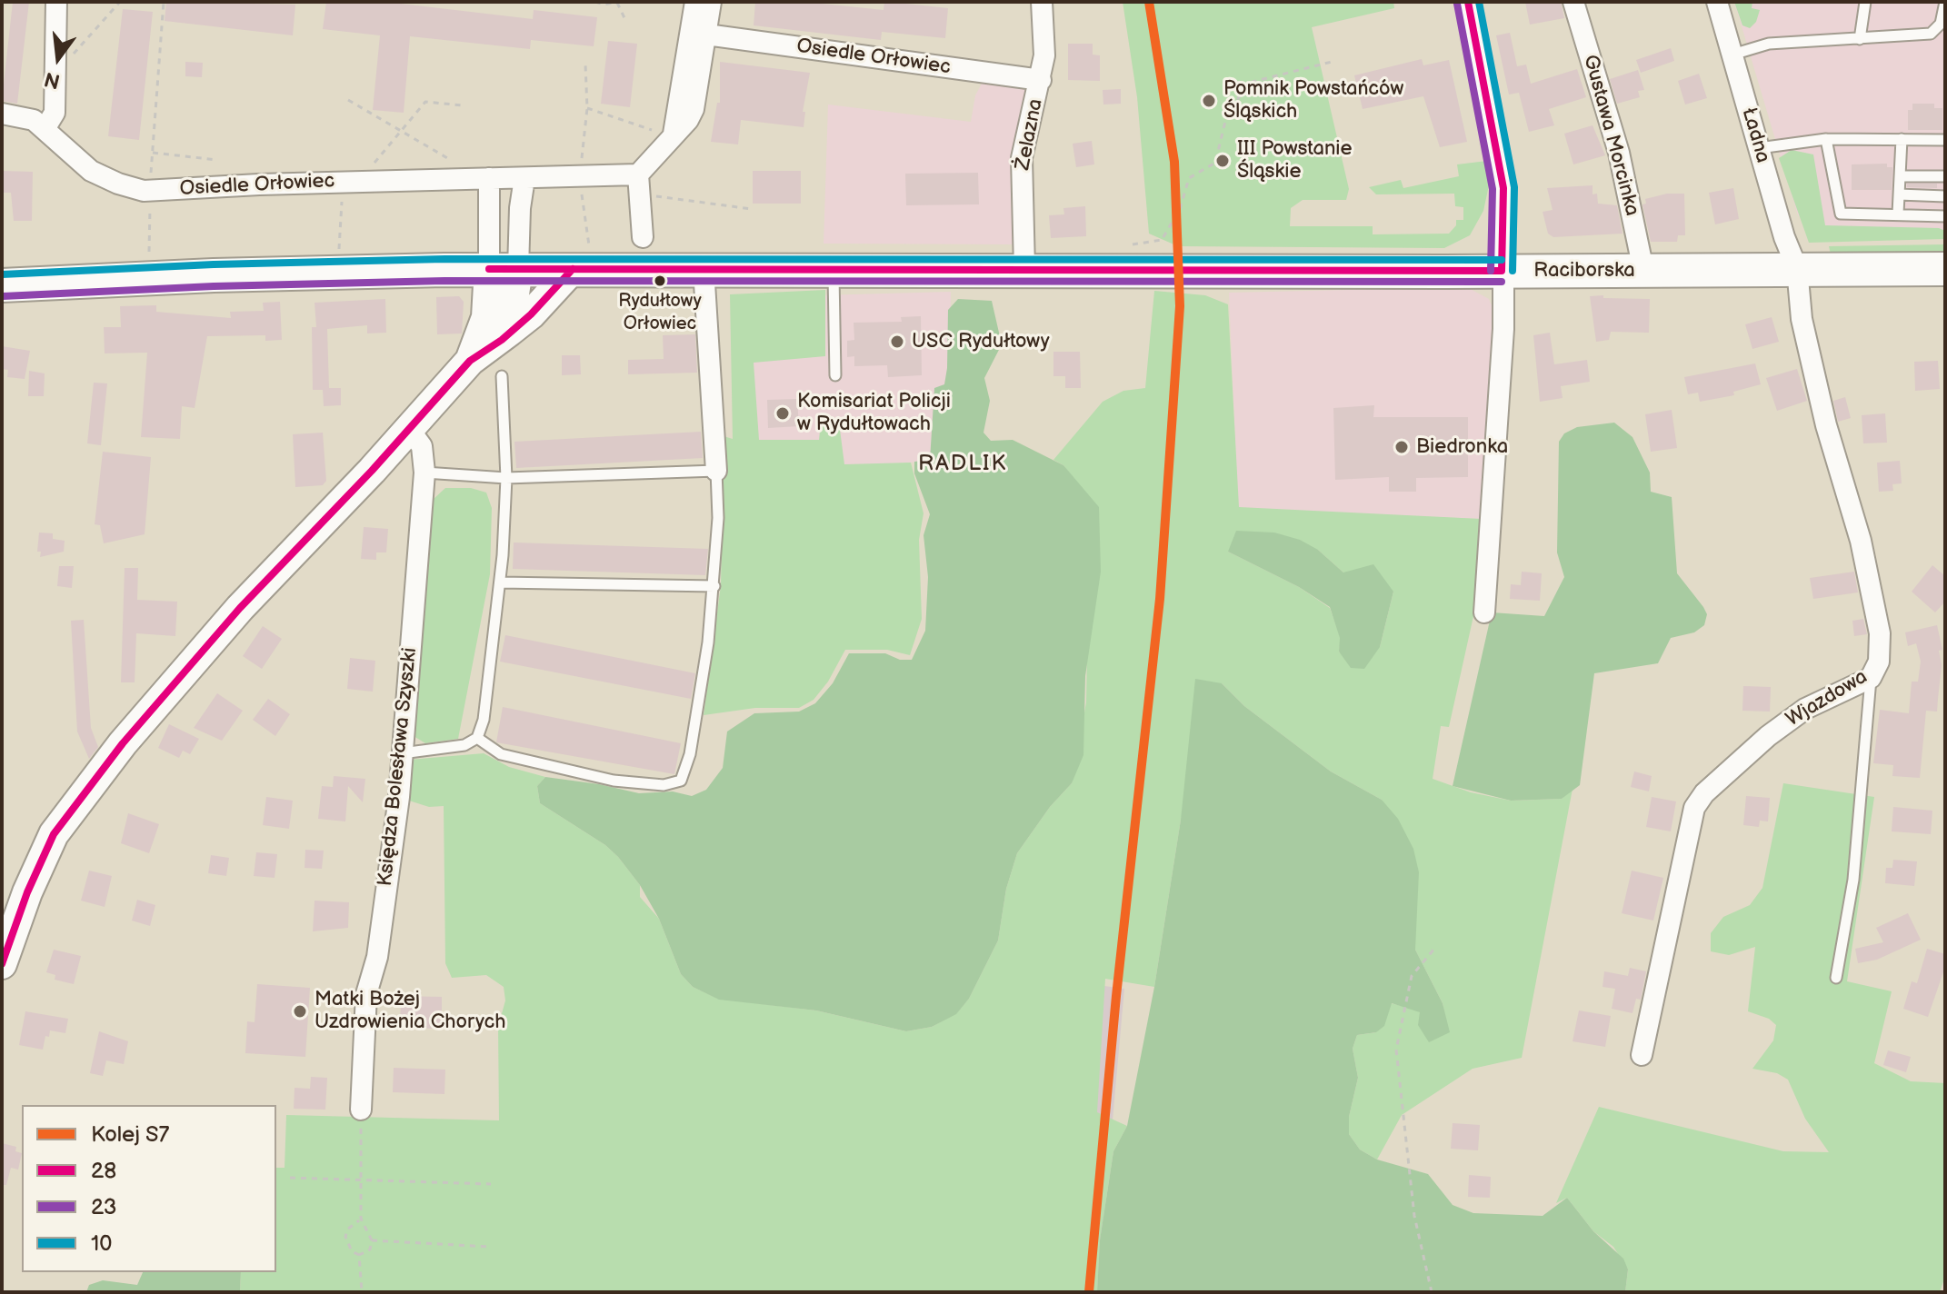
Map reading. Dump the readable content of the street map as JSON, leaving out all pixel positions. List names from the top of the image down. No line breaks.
{"streets":{"main road":["Raciborska"],"street":["Osiedle Orłowiec","Żelazna","Gustawa Morcinka","Ładna","Wjazdowa","Księdza Bolesława Szyszki"]},"crossings":[["Osiedle Orłowiec","Żelazna"],["Żelazna","Raciborska"],["Gustawa Morcinka","Raciborska"],["Ładna","Raciborska"],["Ładna","Wjazdowa"],["Raciborska","Wjazdowa"]],"districts":["RADLIK"],"places":["Pomnik Powstańców Śląskich","III Powstanie Śląskie","Rydułtowy Orłowiec","USC Rydułtowy","Komisariat Policji w Rydułtowach","Biedronka","Matki Bożej Uzdrowienia Chorych"],"lines":["rail line S7","transit line 28","transit line 10","transit line 23"],"legend":["Kolej S7","28","23","10"],"north":"bottom"}
